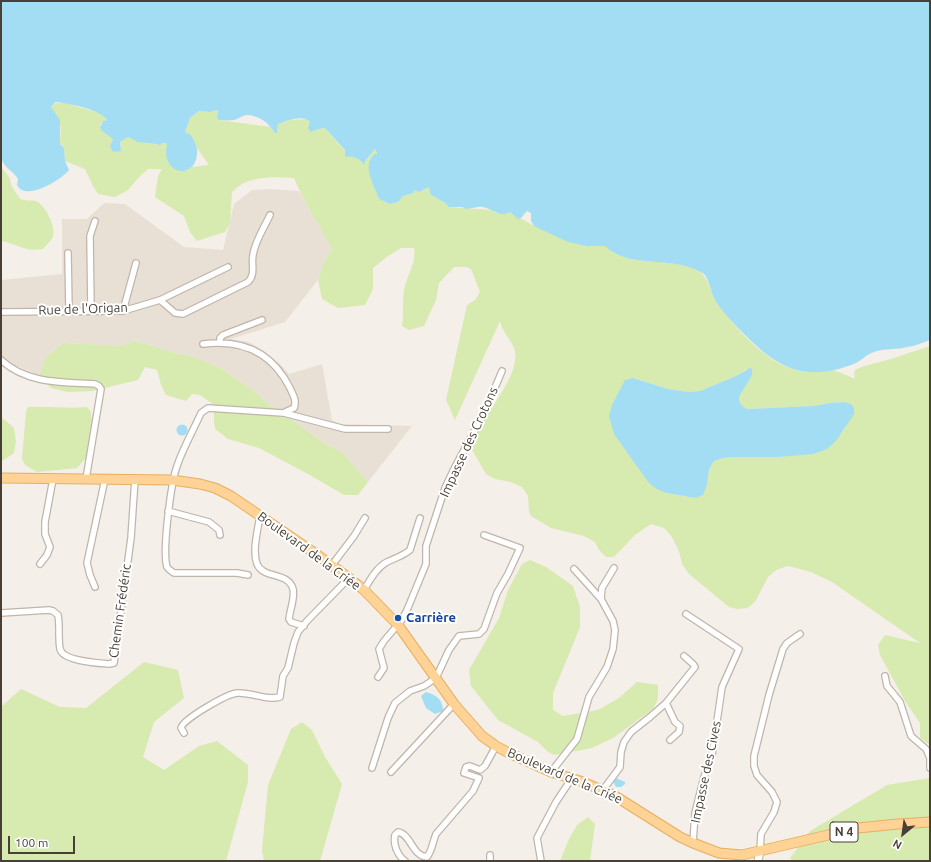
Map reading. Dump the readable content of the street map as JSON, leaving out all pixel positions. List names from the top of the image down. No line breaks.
{"streets":{"main road":["Boulevard de la Criée","N 4"],"street":["Rue de l'Origan","Impasse des Crotons","Chemin Frédéric","Impasse des Cives"]},"crossings":[["Impasse des Crotons","Boulevard de la Criée"],["Boulevard de la Criée","Chemin Frédéric"],["Boulevard de la Criée","Impasse des Cives"]],"places":["Carrière"],"scale_bar":"100 m","north":"bottom left"}
